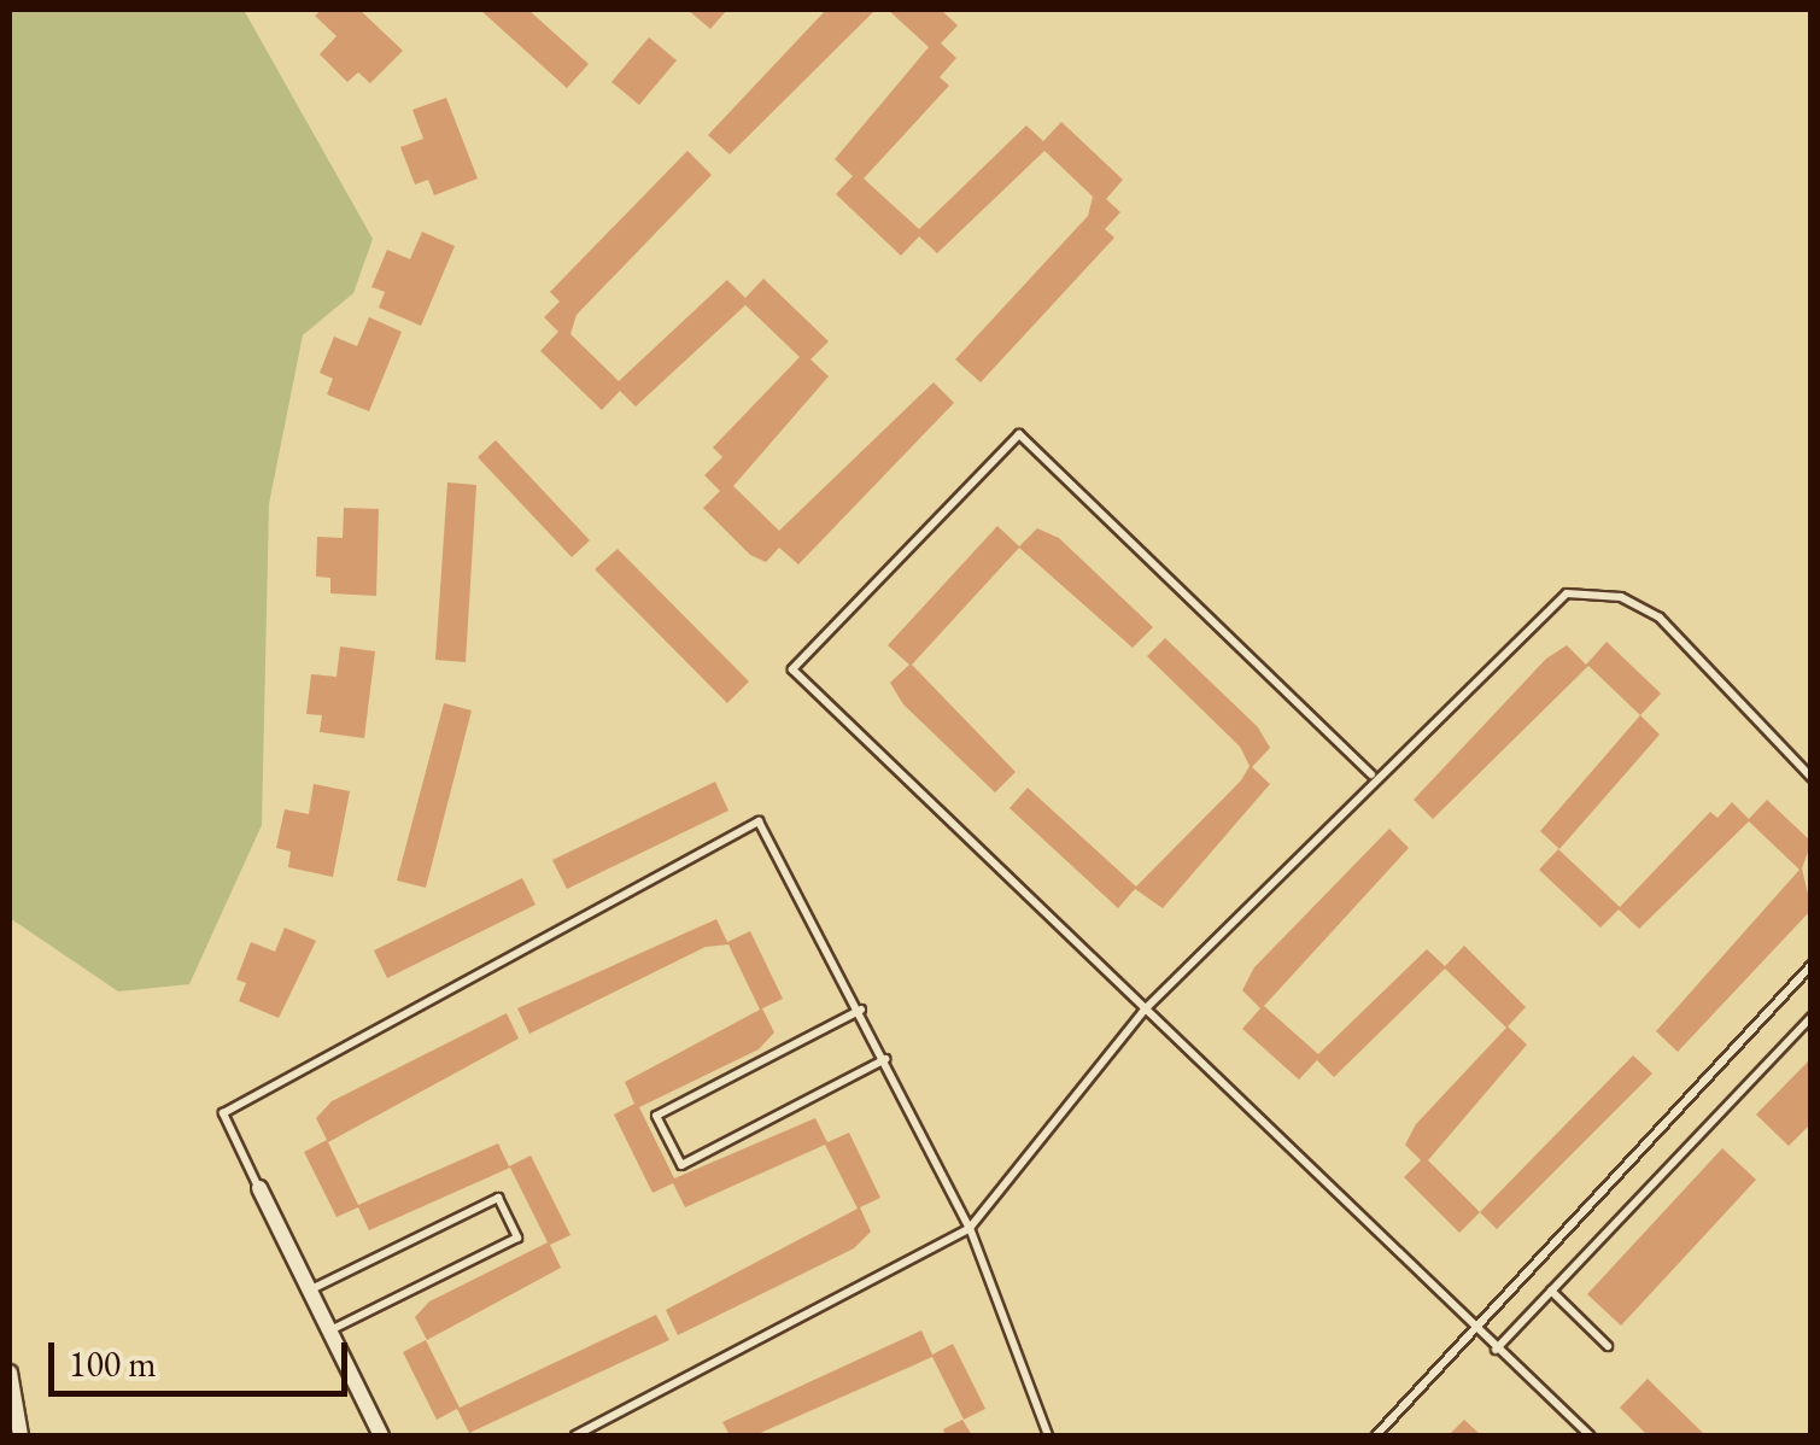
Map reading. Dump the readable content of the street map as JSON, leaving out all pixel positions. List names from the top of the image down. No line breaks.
{"scale_bar":"100 m"}
